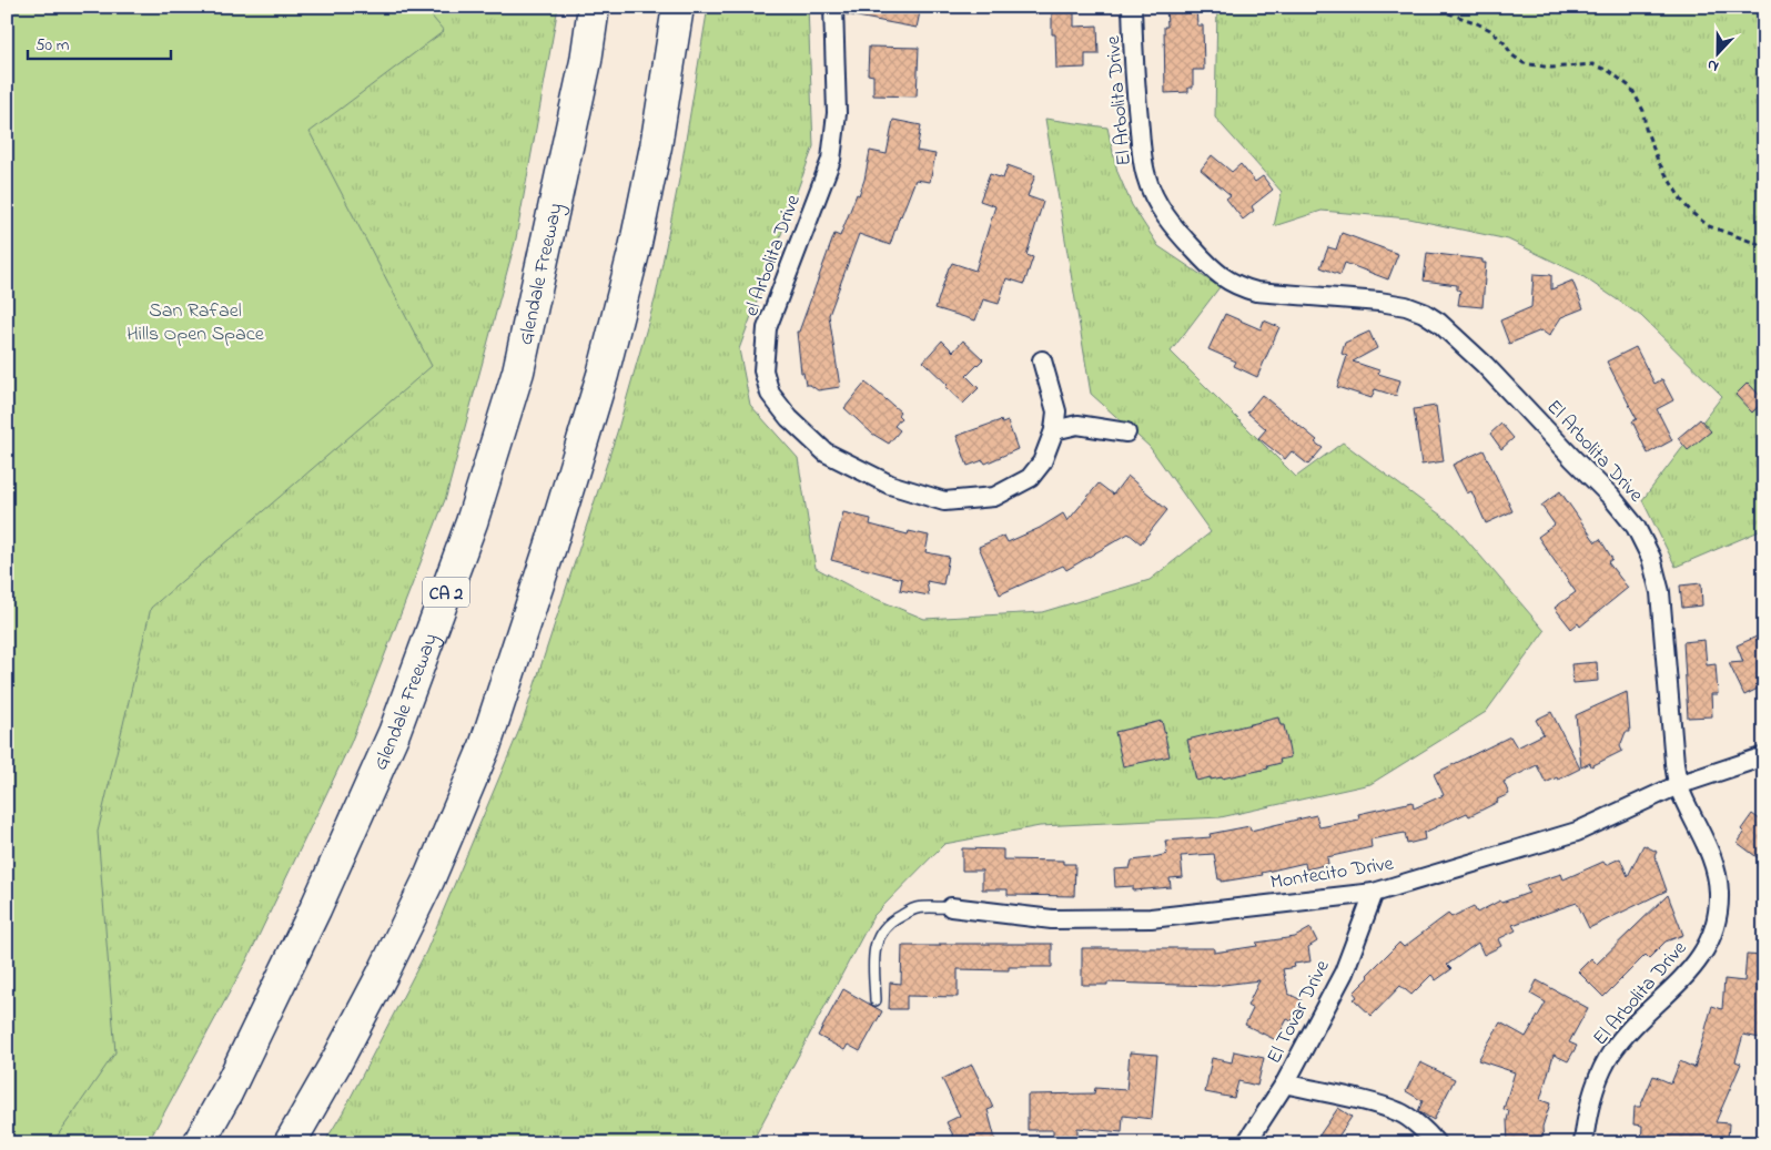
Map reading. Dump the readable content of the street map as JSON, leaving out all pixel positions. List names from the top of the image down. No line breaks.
{"streets":{"highway":["Glendale Freeway","CA 2"],"street":["El Arbolita Drive","el Arbolita Drive","Montecito Drive","El Tovar Drive"]},"crossings":[["El Arbolita Drive","Montecito Drive"],["Montecito Drive","El Tovar Drive"]],"parks":["San Rafael Hills Open Space"],"scale_bar":"50 m","north":"bottom"}
